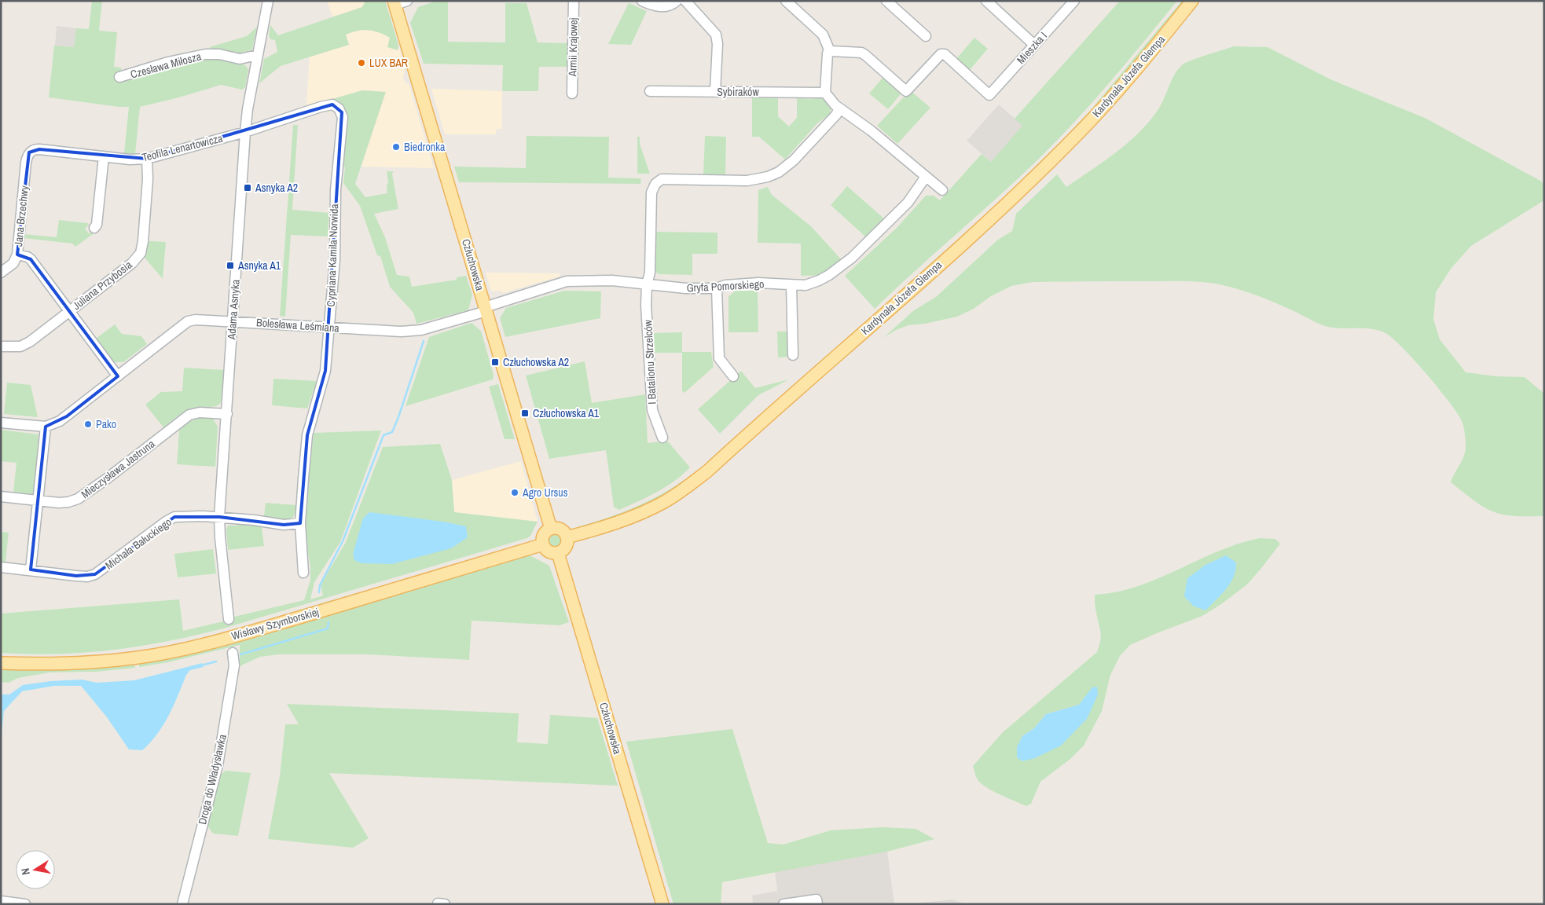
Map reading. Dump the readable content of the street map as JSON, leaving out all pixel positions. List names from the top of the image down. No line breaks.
{"streets":{"main road":["Kardynała Józefa Glempa","Człuchowska","Wisławy Szymborskiej"],"street":["Armii Krajowej","Mieszka I","Czesława Miłosza","Sybiraków","Teofila Lenartowicza","Jana Brzechwy","Cypriana Kamila Norwida","Juliana Przybosia","Gryfa Pomorskiego","Adama Asnyka","Bolesława Leśmiana","I Batalionu Strzelców","Mieczysława Jastruna","Michała Bałuckiego","Droga do Władysławka"]},"crossings":[["Czesława Miłosza","Adama Asnyka"],["Kardynała Józefa Glempa","Człuchowska"],["Kardynała Józefa Glempa","Wisławy Szymborskiej"],["Teofila Lenartowicza","Jana Brzechwy"],["Teofila Lenartowicza","Cypriana Kamila Norwida"],["Teofila Lenartowicza","Juliana Przybosia"],["Teofila Lenartowicza","Adama Asnyka"],["Cypriana Kamila Norwida","Bolesława Leśmiana"],["Cypriana Kamila Norwida","Michała Bałuckiego"],["Człuchowska","Gryfa Pomorskiego"],["Człuchowska","Bolesława Leśmiana"],["Człuchowska","Wisławy Szymborskiej"],["Gryfa Pomorskiego","Bolesława Leśmiana"],["Gryfa Pomorskiego","I Batalionu Strzelców"],["Adama Asnyka","Bolesława Leśmiana"],["Adama Asnyka","Mieczysława Jastruna"],["Adama Asnyka","Michała Bałuckiego"]],"places":{"other":["LUX BAR","Biedronka","Pako","Agro Ursus"],"transit":["Asnyka A2","Asnyka A1","Człuchowska A2","Człuchowska A1"]},"north":"left"}
